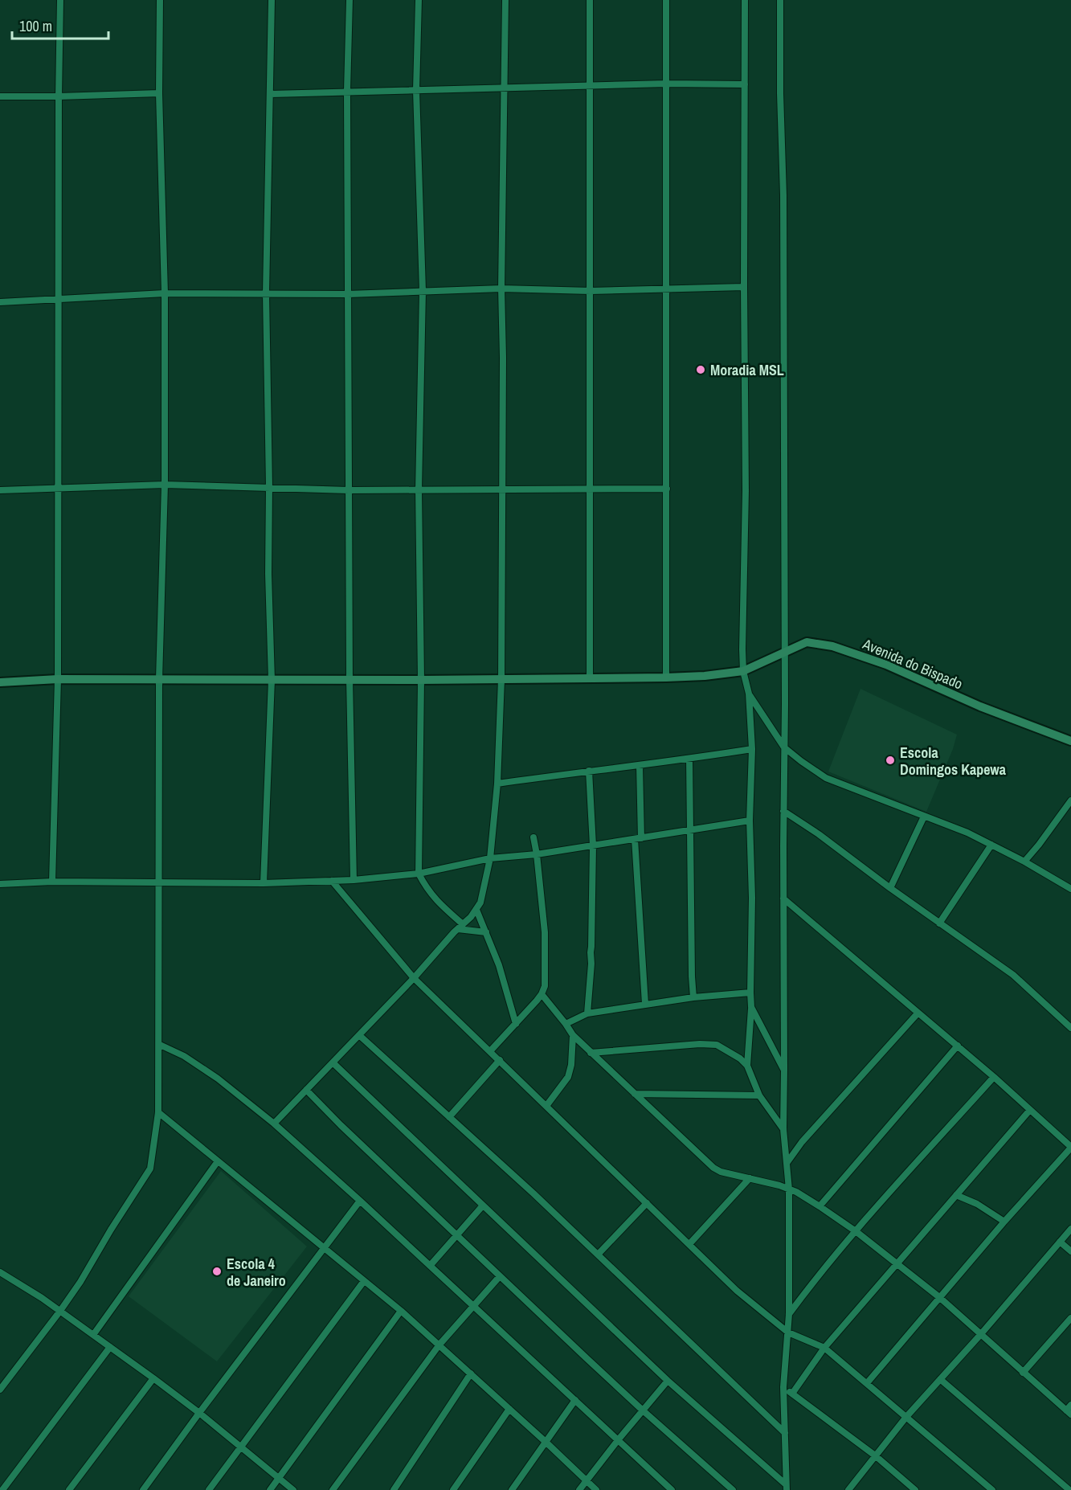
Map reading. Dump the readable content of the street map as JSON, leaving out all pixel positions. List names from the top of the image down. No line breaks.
{"streets":{"main road":["Avenida do Bispado"]},"places":["Moradia MSL","Escola Domingos Kapewa","Escola 4 de Janeiro"],"scale_bar":"100 m"}
